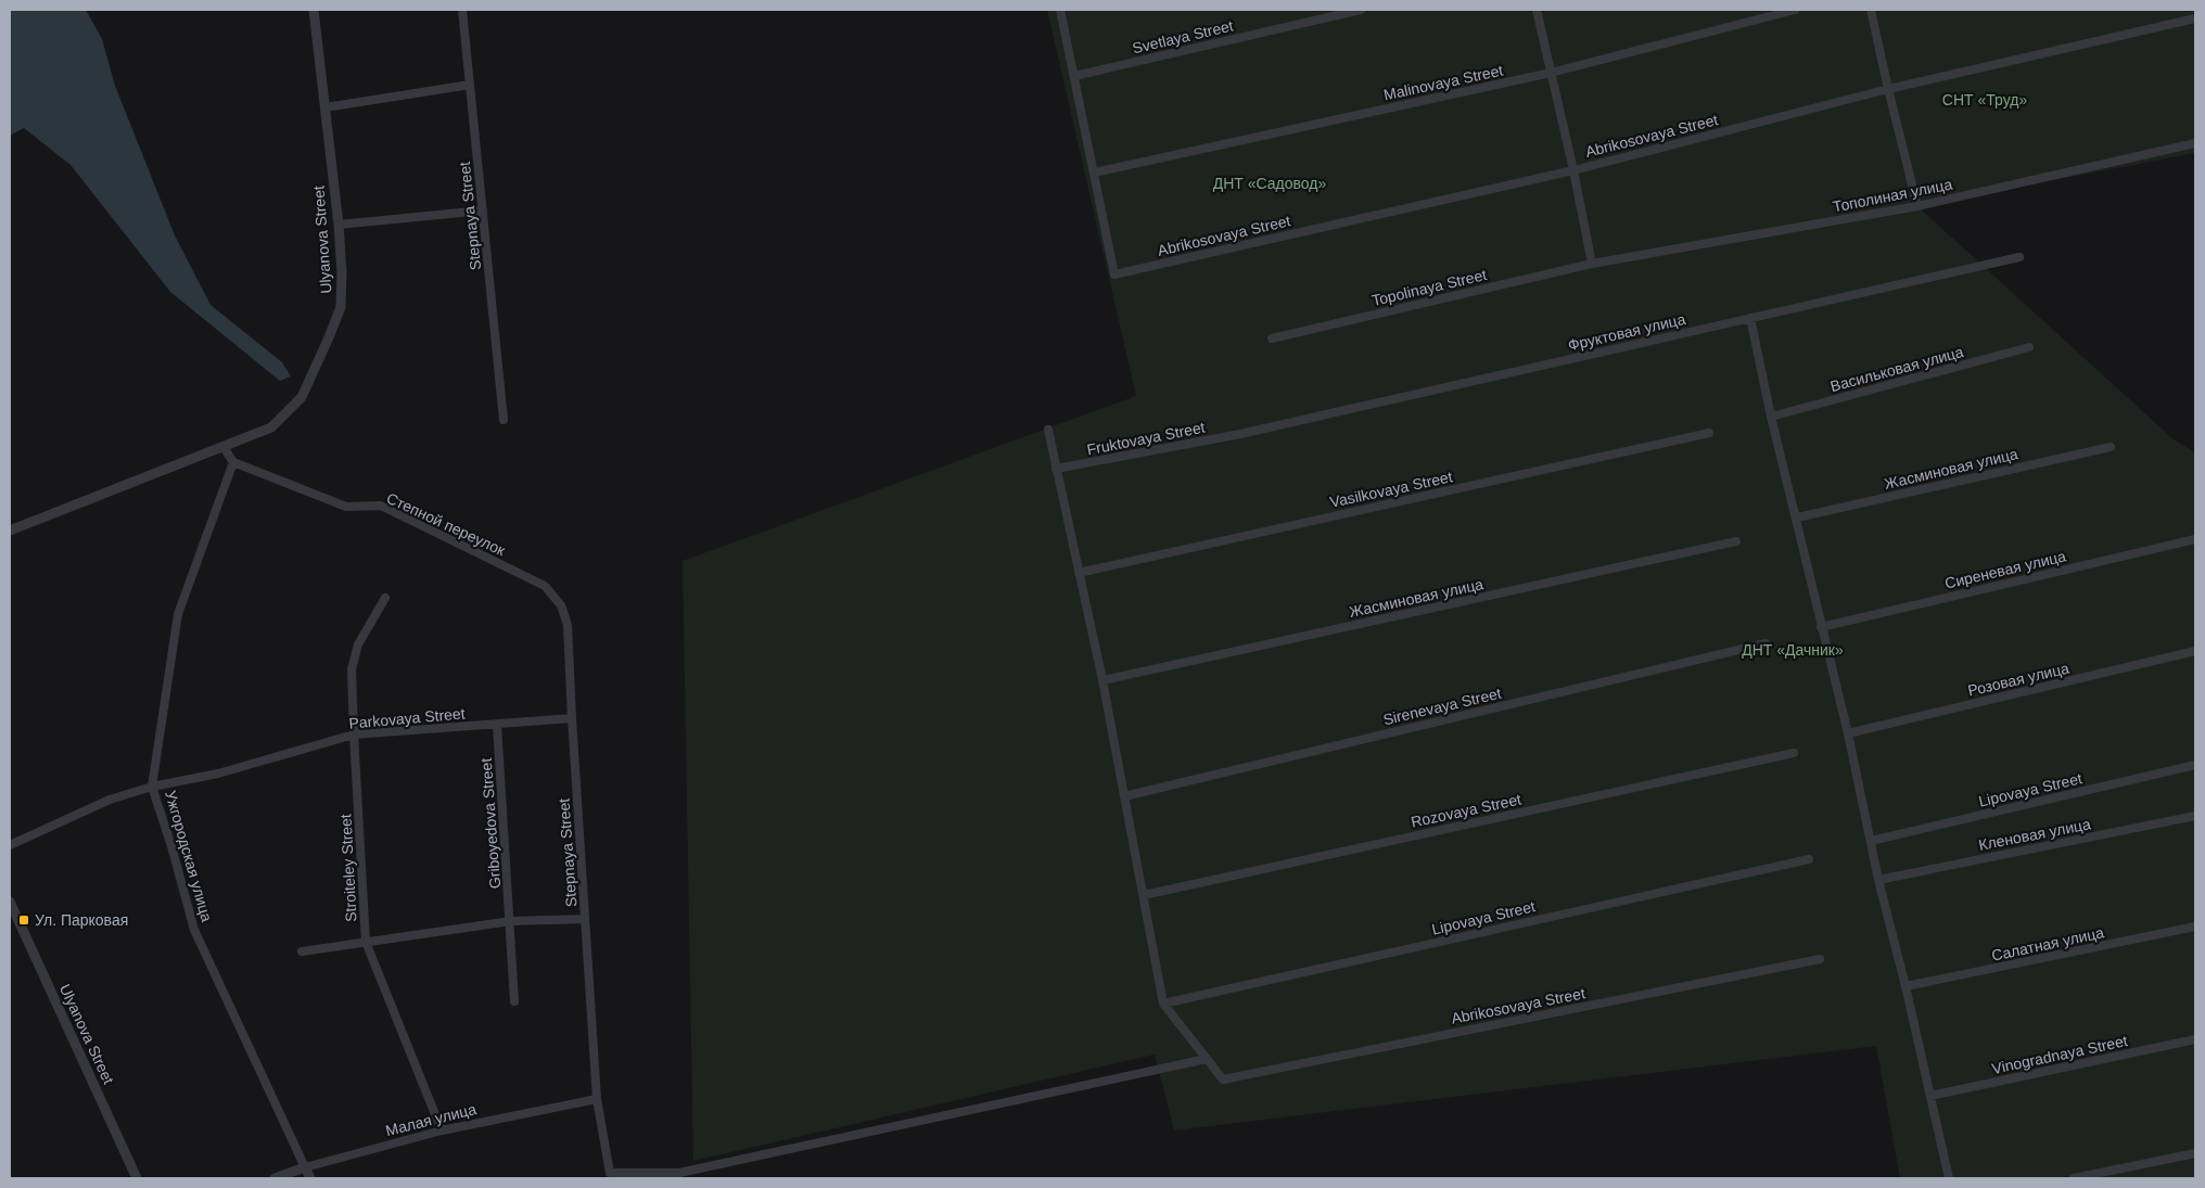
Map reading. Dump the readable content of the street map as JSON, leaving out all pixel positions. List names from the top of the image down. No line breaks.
{"streets":{"street":["Svetlaya Street","Malinovaya Street","Abrikosovaya Street","Тополиная улица","Stepnaya Street","Ulyanova Street","Topolinaya Street","Васильковая улица","Fruktovaya Street","Жасминовая улица","Vasilkovaya Street","Степной переулок","Сиреневая улица","Розовая улица","Sirenevaya Street","Parkovaya Street","Lipovaya Street","Rozovaya Street","Griboyedova Street","Кленовая улица","Ужгородская улица","Stroiteley Street","Салатная улица","Vinogradnaya Street","Малая улица"]},"crossings":[["Malinovaya Street","Abrikosovaya Street"],["Тополиная улица","Topolinaya Street"],["Stepnaya Street","Степной переулок"],["Stepnaya Street","Parkovaya Street"],["Stepnaya Street","Малая улица"],["Степной переулок","Ужгородская улица"],["Parkovaya Street","Griboyedova Street"],["Parkovaya Street","Ужгородская улица"],["Parkovaya Street","Stroiteley Street"],["Ужгородская улица","Малая улица"],["Stroiteley Street","Малая улица"]],"parks":["СНТ «Труд»","ДНТ «Садовод»","ДНТ «Дачник»"],"places":{"transit":["Ул. Парковая"]}}
